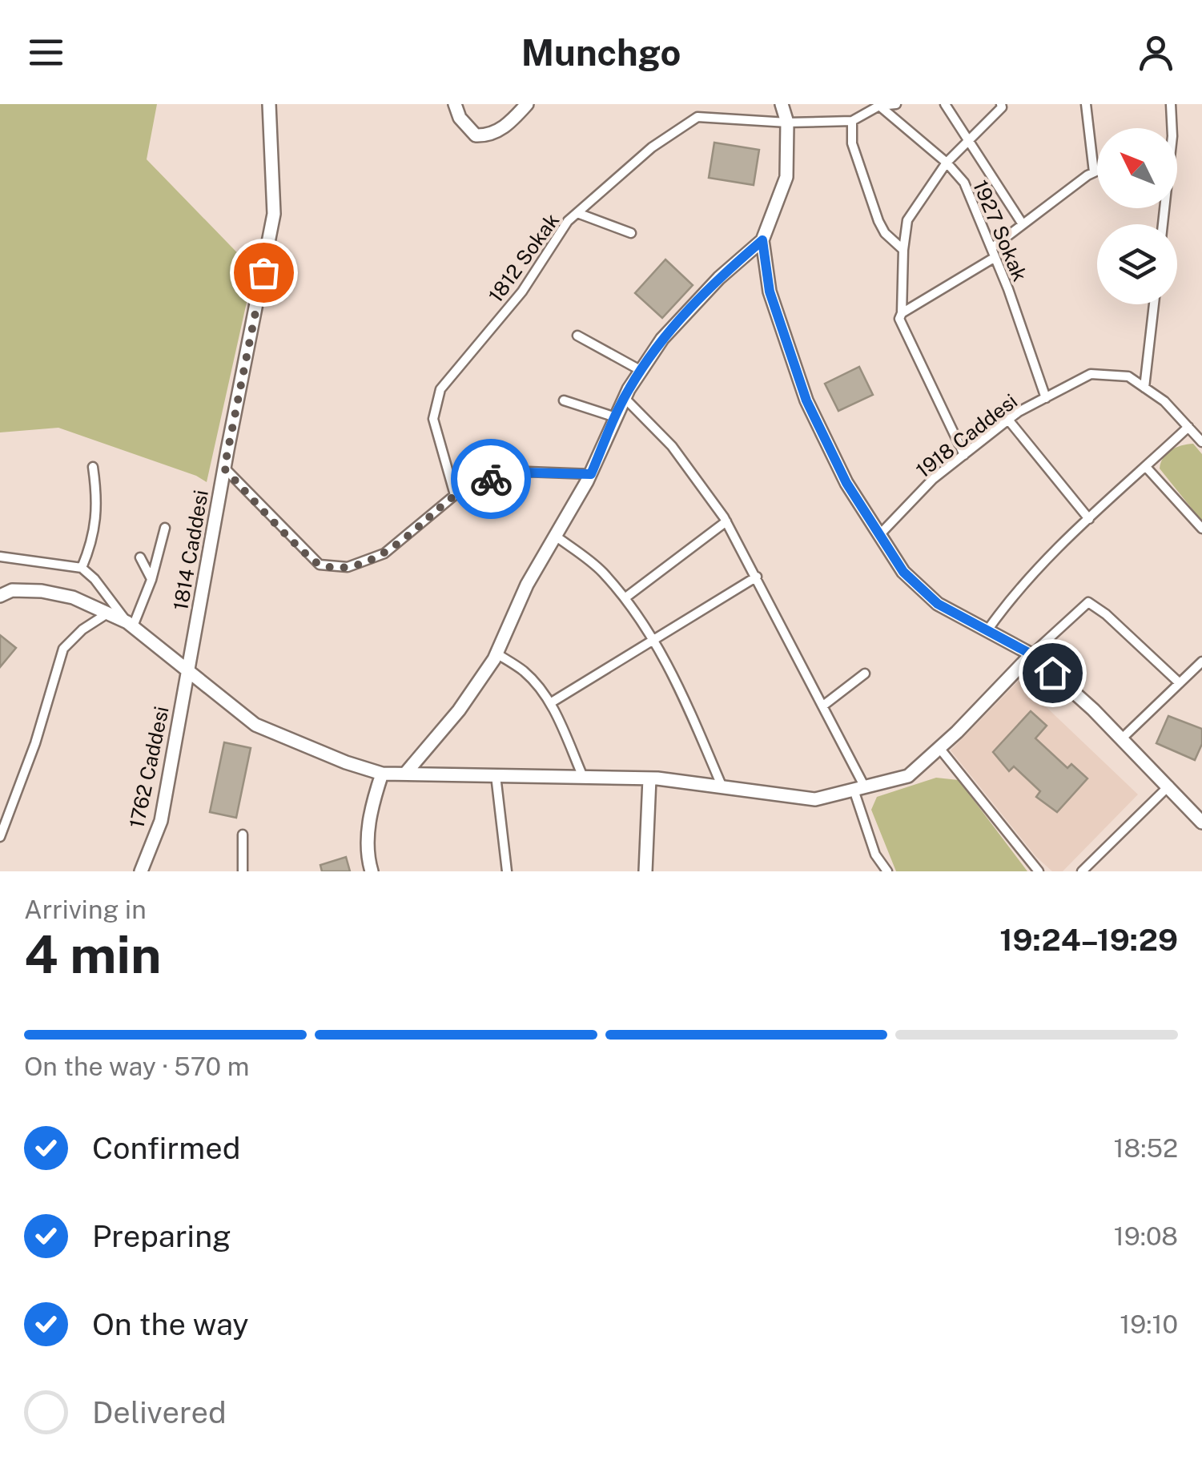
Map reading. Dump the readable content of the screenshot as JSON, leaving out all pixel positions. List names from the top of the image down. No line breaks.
{"streets":{"street":["1927 Sokak","1812 Sokak","1918 Caddesi","1814 Caddesi","1762 Caddesi"]},"crossings":[["1927 Sokak","1918 Caddesi"],["1814 Caddesi","1762 Caddesi"]],"north":"top left","page":{"header":"Munchgo","heading":["4 min","Arriving in","19:24–19:29"],"bar":"On the way · 570 m","list":[["Confirmed","18:52"],["Preparing","19:08"],["On the way","19:10"],"Delivered"]}}
